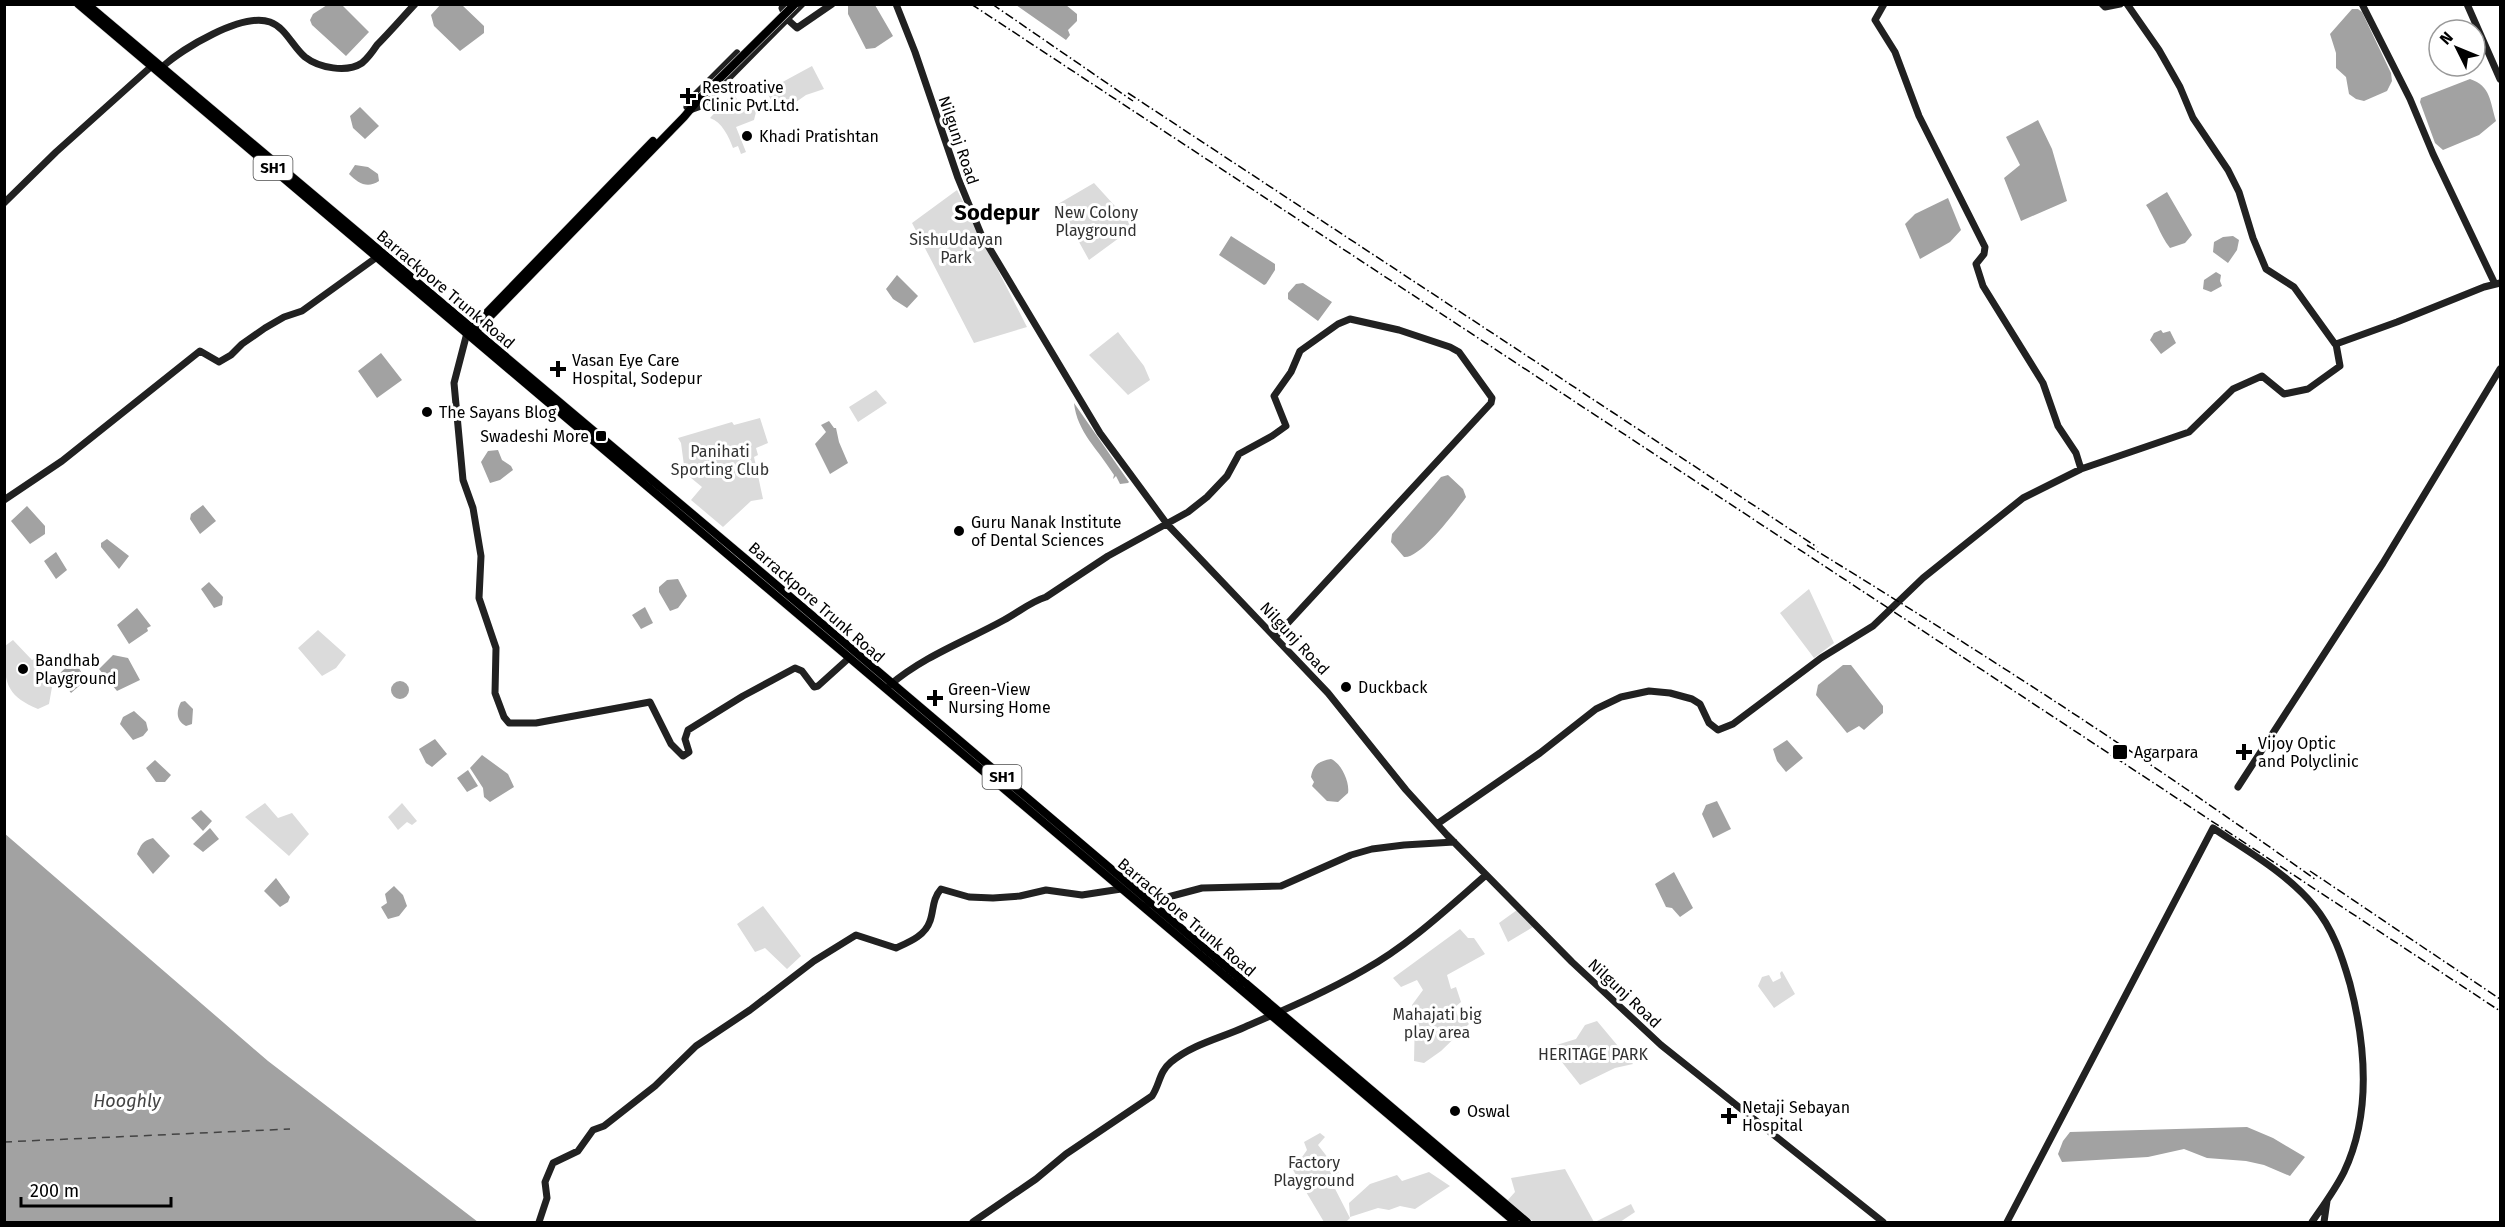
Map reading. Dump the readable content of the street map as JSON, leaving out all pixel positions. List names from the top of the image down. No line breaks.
{"streets":{"main road":["SH1","Barrackpore Trunk Road"],"street":["Nilgunj Road"]},"districts":["Sodepur"],"water":["Hooghly"],"parks":["New Colony Playground","SishuUdayan Park","Panihati Sporting Club","Mahajati big play area","HERITAGE PARK","Factory Playground"],"places":{"health":["Restroative Clinic Pvt.Ltd.","Vasan Eye Care Hospital, Sodepur","Green-View Nursing Home","Vijoy Optic and Polyclinic","Netaji Sebayan Hospital"],"other":["Khadi Pratishtan","The Sayans Blog","Guru Nanak Institute of Dental Sciences","Bandhab Playground","Duckback","Oswal"],"transit":["Swadeshi More","Agarpara"]},"scale_bar":"200 m","north":"top left"}
